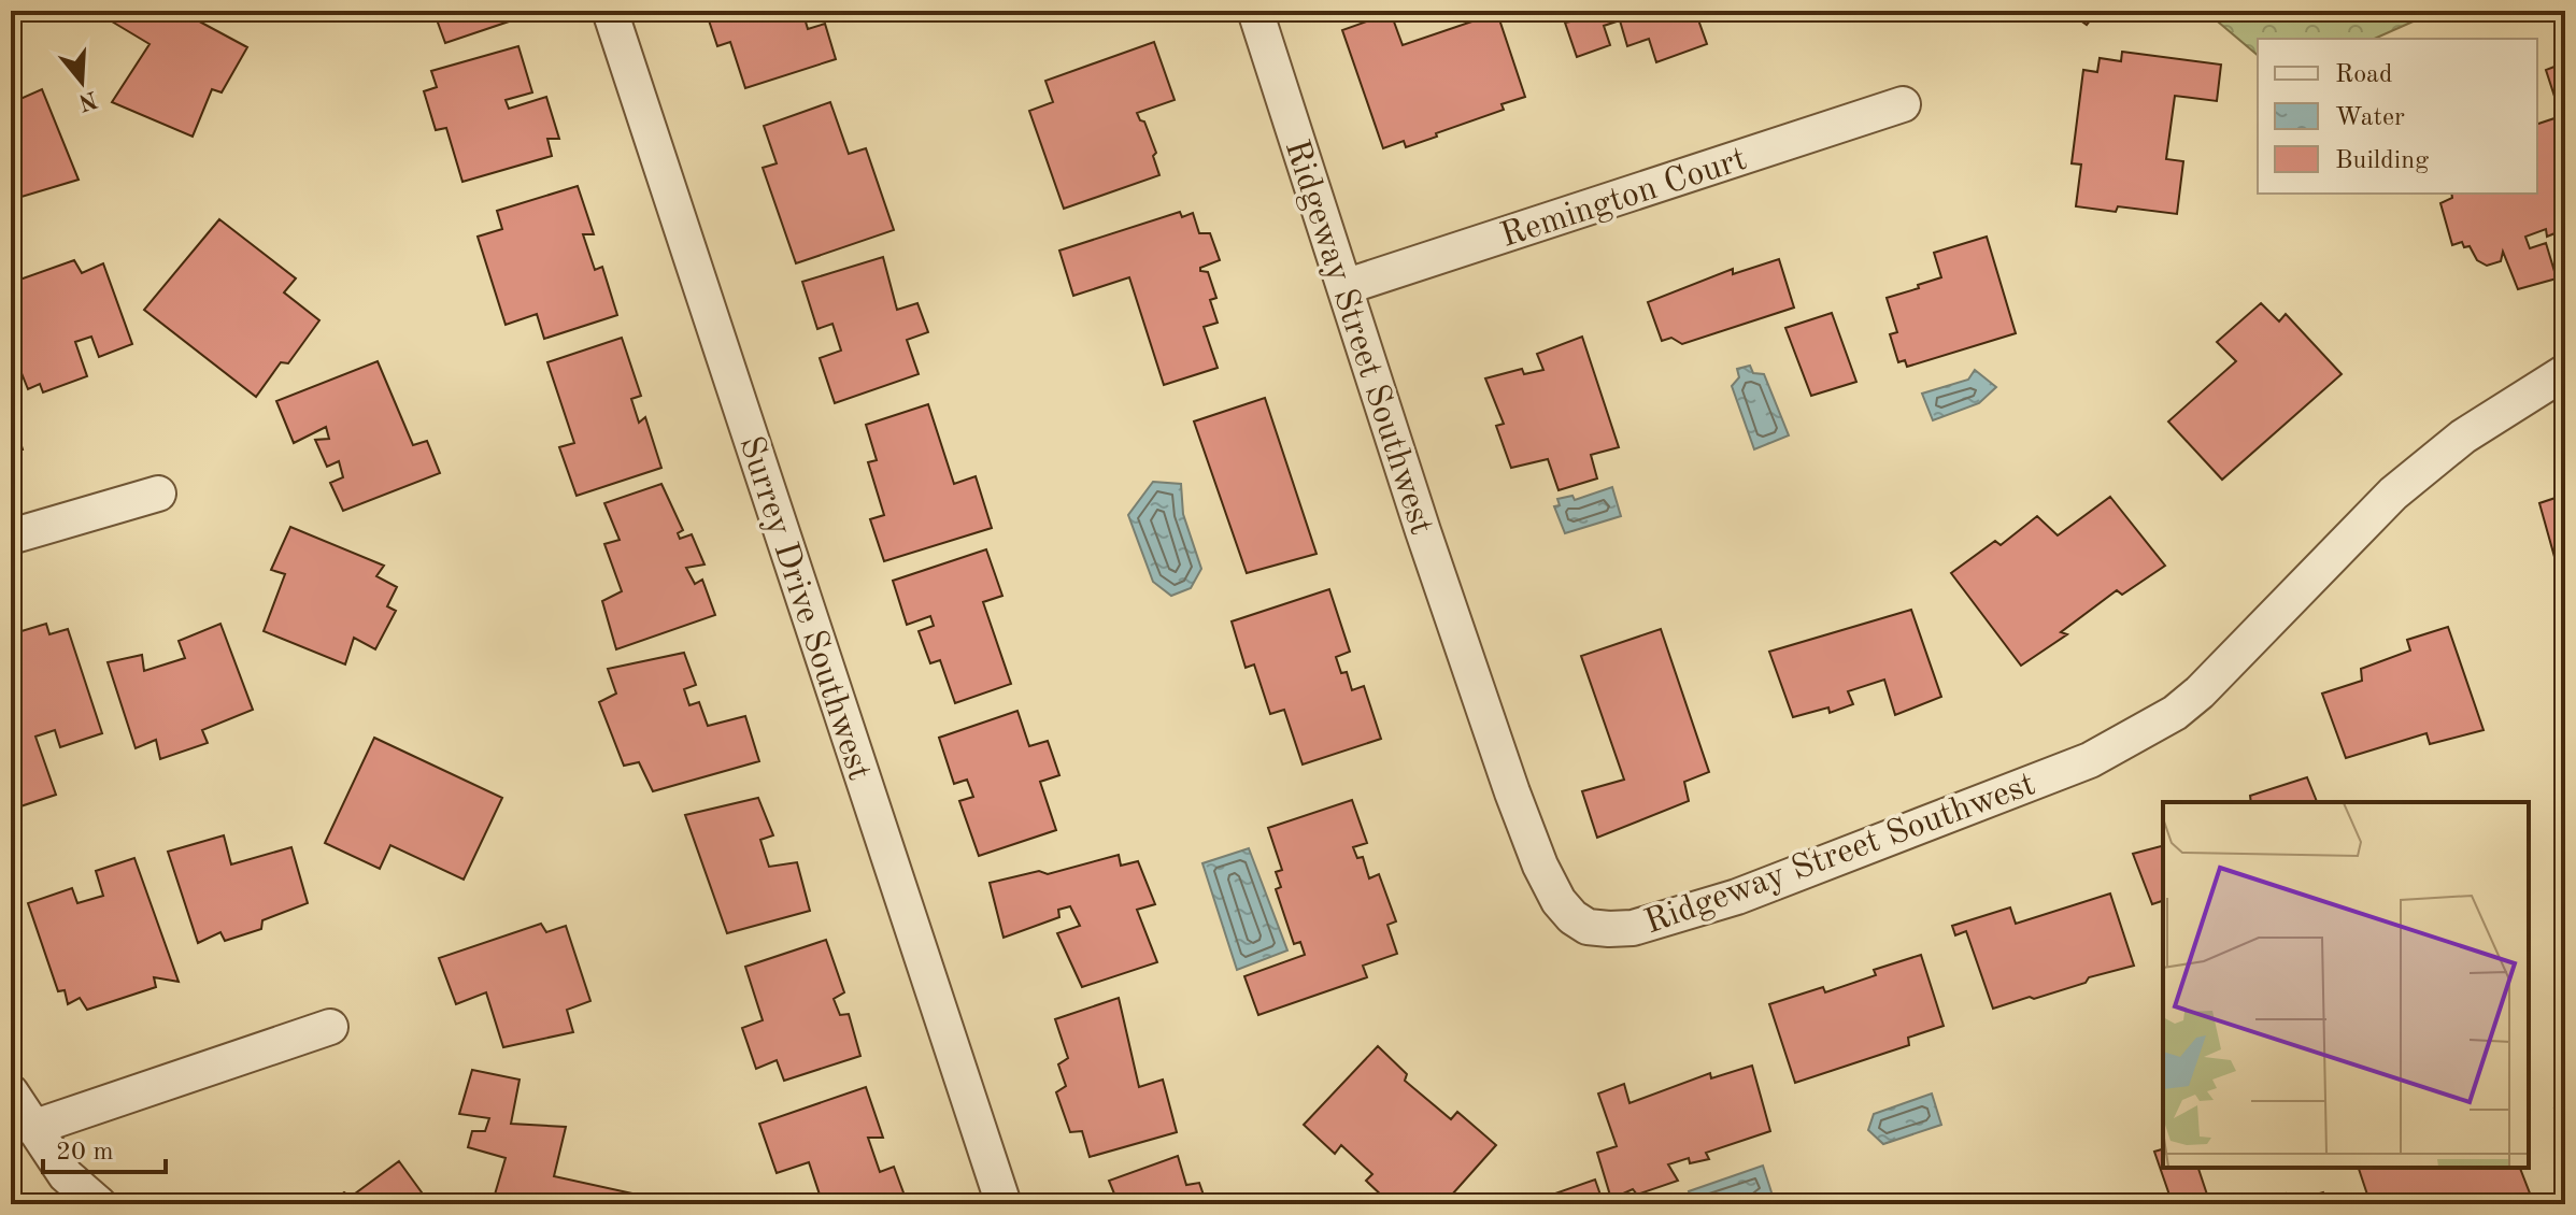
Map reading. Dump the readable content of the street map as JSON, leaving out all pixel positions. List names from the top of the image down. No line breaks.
{"streets":{"street":["Remington Court","Ridgeway Street Southwest","Surrey Drive Southwest"]},"crossings":[["Remington Court","Ridgeway Street Southwest"]],"legend":["Road","Water","Building"],"scale_bar":"20 m","north":"bottom"}
